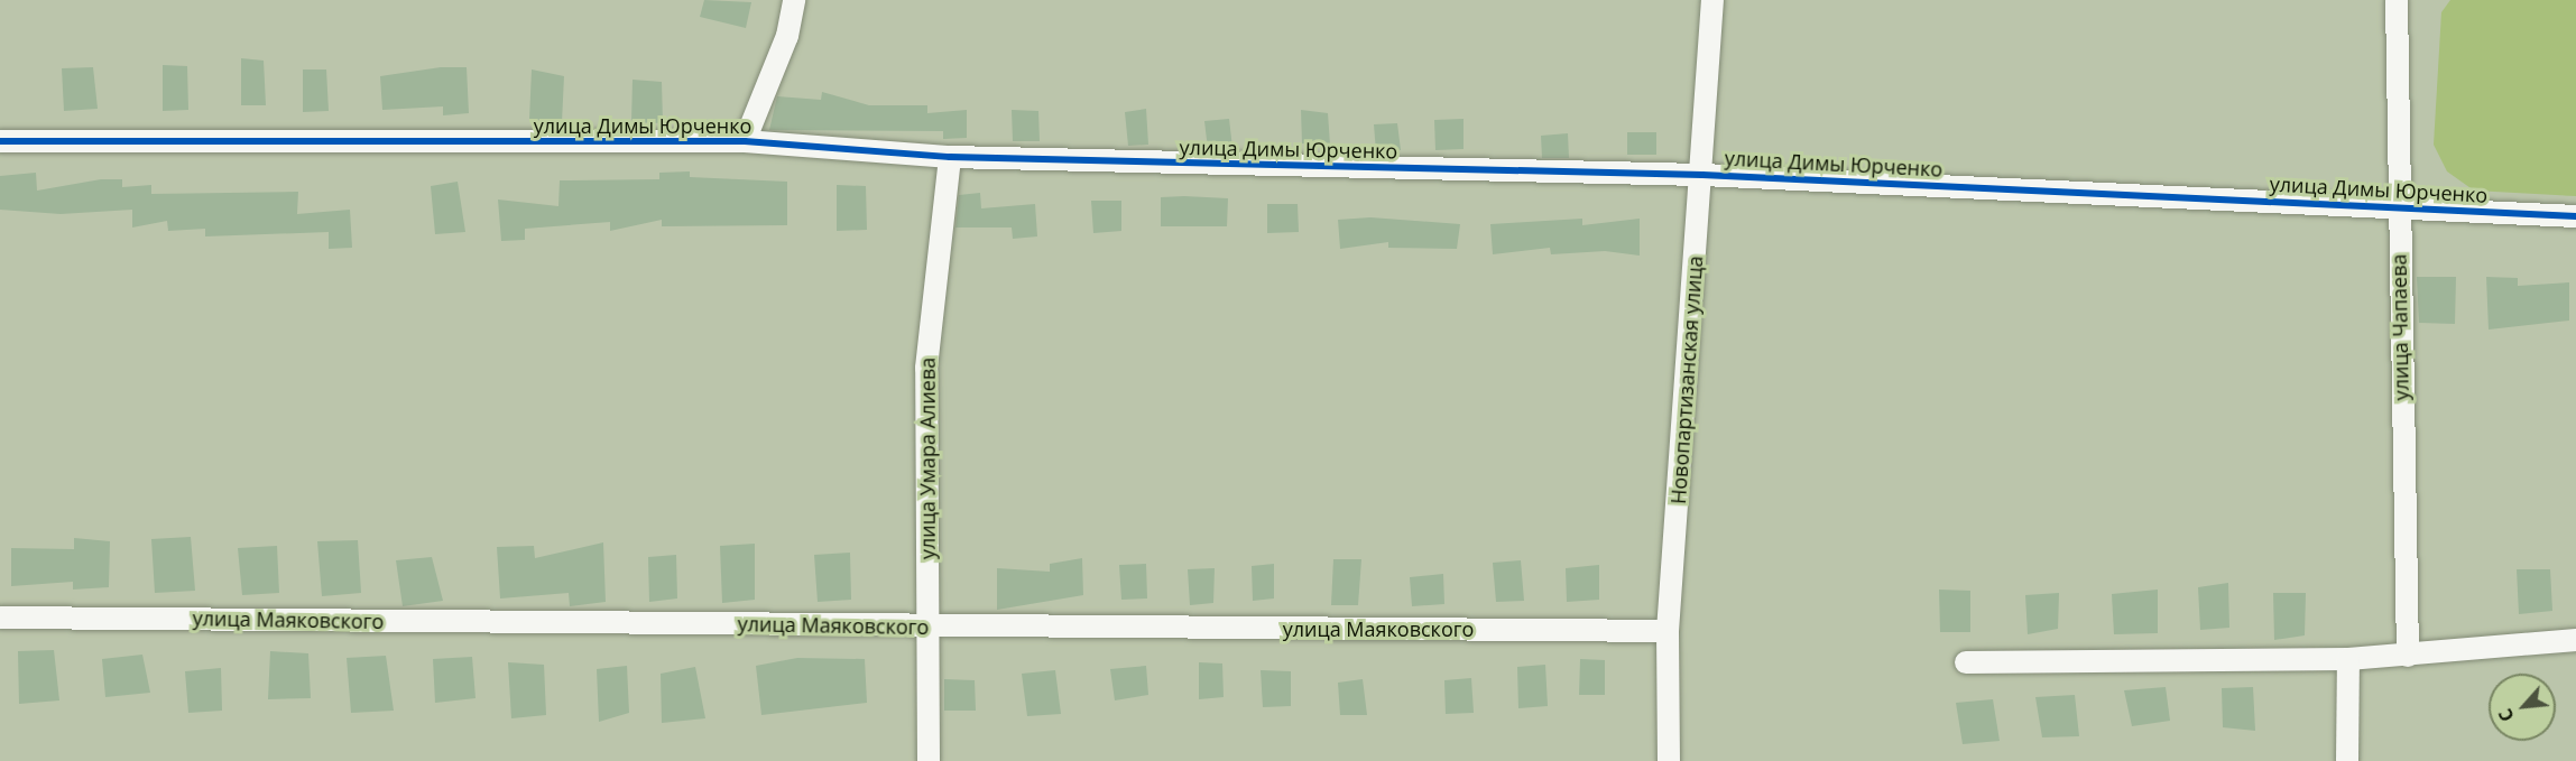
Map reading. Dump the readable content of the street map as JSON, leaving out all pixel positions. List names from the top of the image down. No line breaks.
{"streets":{"street":["улица Димы Юрченко","улица Чапаева","Новопартизанская улица","улица Умара Алиева","улица Маяковского"]},"crossings":[["улица Димы Юрченко","улица Чапаева"],["улица Димы Юрченко","Новопартизанская улица"],["улица Димы Юрченко","улица Умара Алиева"],["Новопартизанская улица","улица Маяковского"],["улица Умара Алиева","улица Маяковского"]],"north":"bottom left"}
